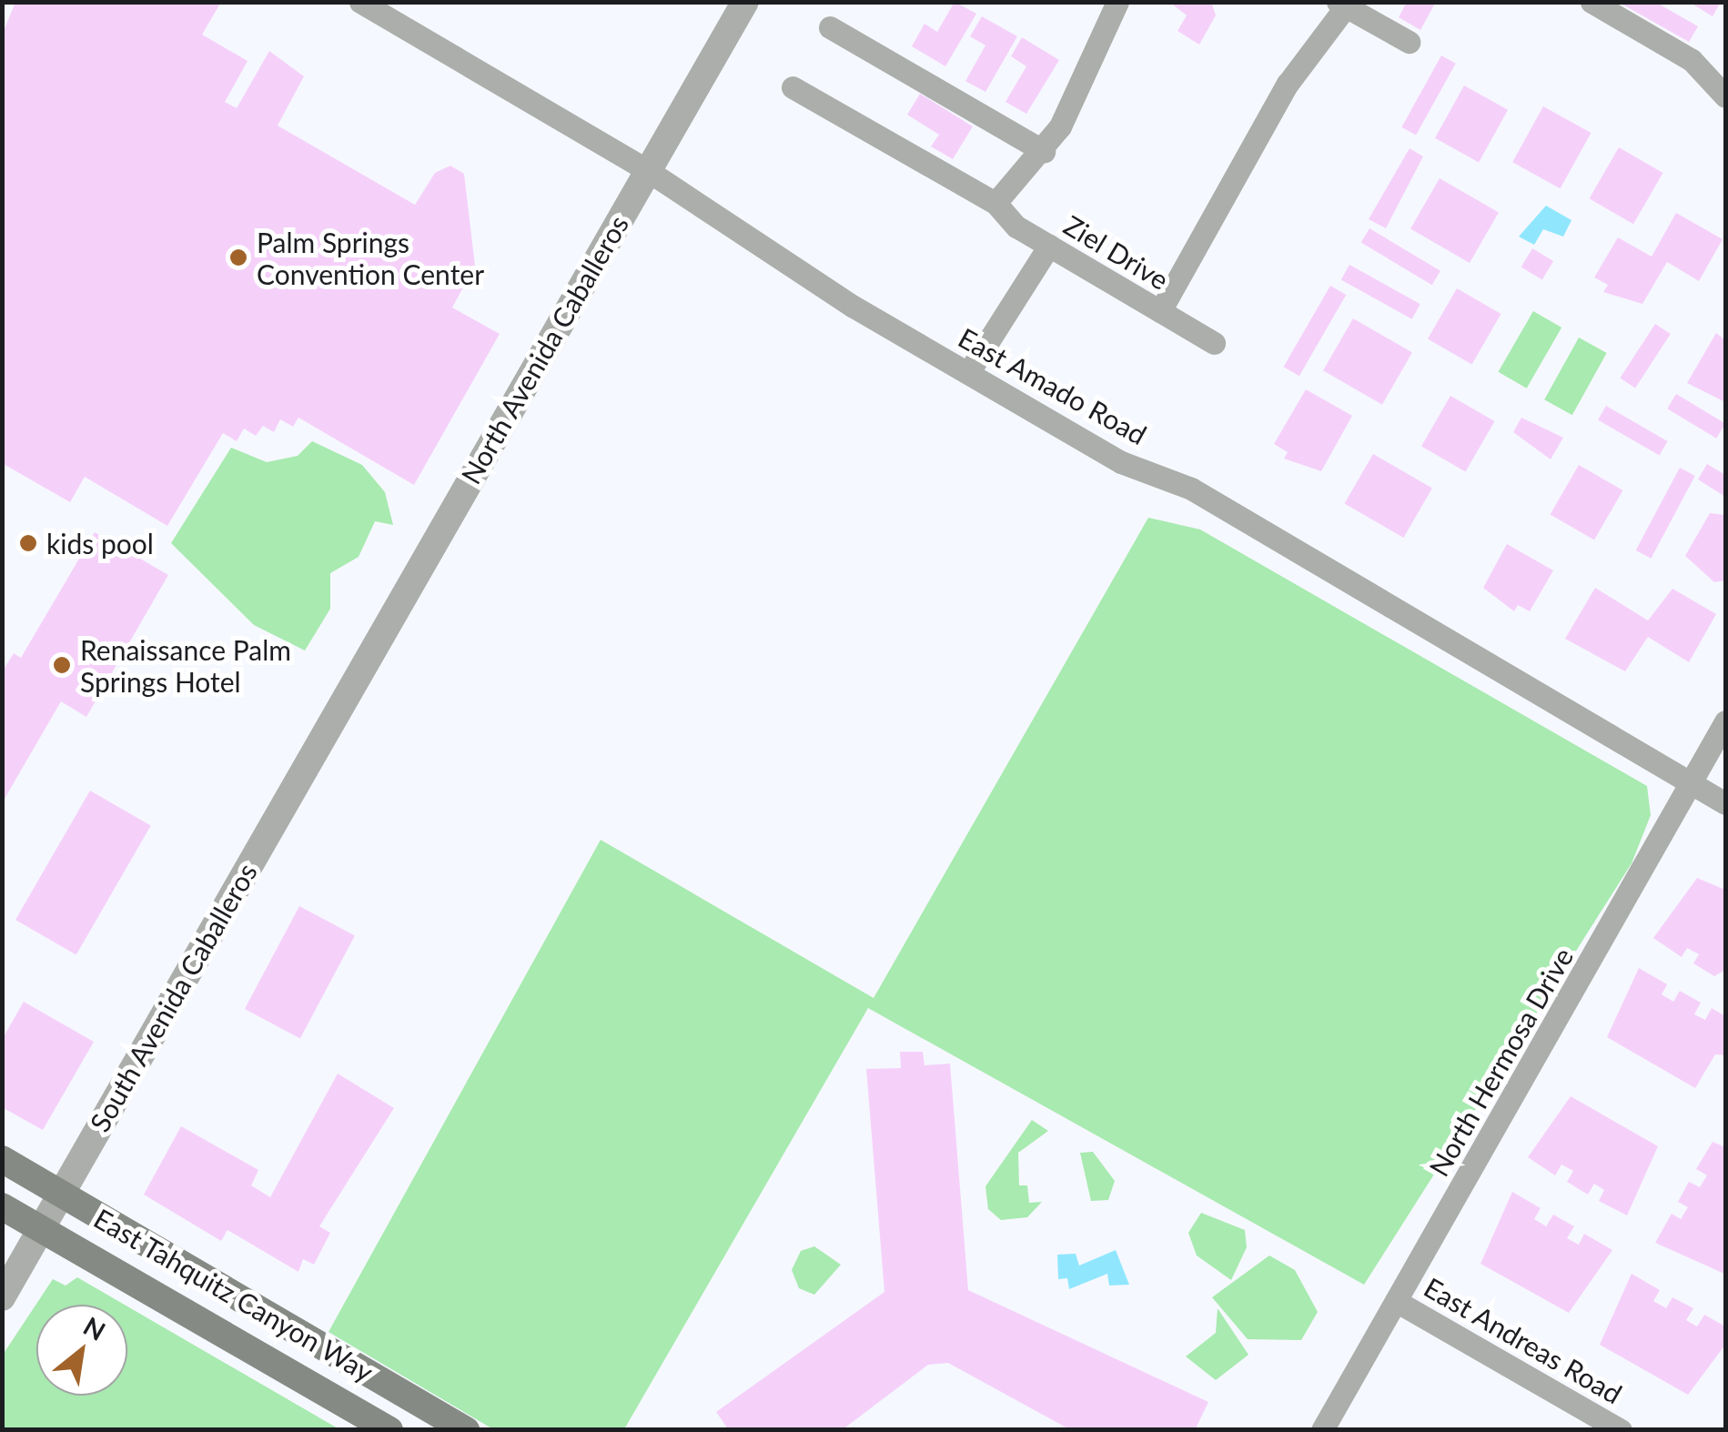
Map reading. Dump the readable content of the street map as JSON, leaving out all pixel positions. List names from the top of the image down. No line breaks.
{"streets":{"main road":["East Tahquitz Canyon Way"],"street":["Ziel Drive","North Avenida Caballeros","East Amado Road","South Avenida Caballeros","North Hermosa Drive","East Andreas Road"]},"crossings":[["North Avenida Caballeros","East Amado Road"],["North Avenida Caballeros","South Avenida Caballeros"],["East Amado Road","North Hermosa Drive"],["South Avenida Caballeros","East Tahquitz Canyon Way"],["North Hermosa Drive","East Andreas Road"]],"places":["Palm Springs Convention Center","kids pool","Renaissance Palm Springs Hotel"],"north":"top right"}
